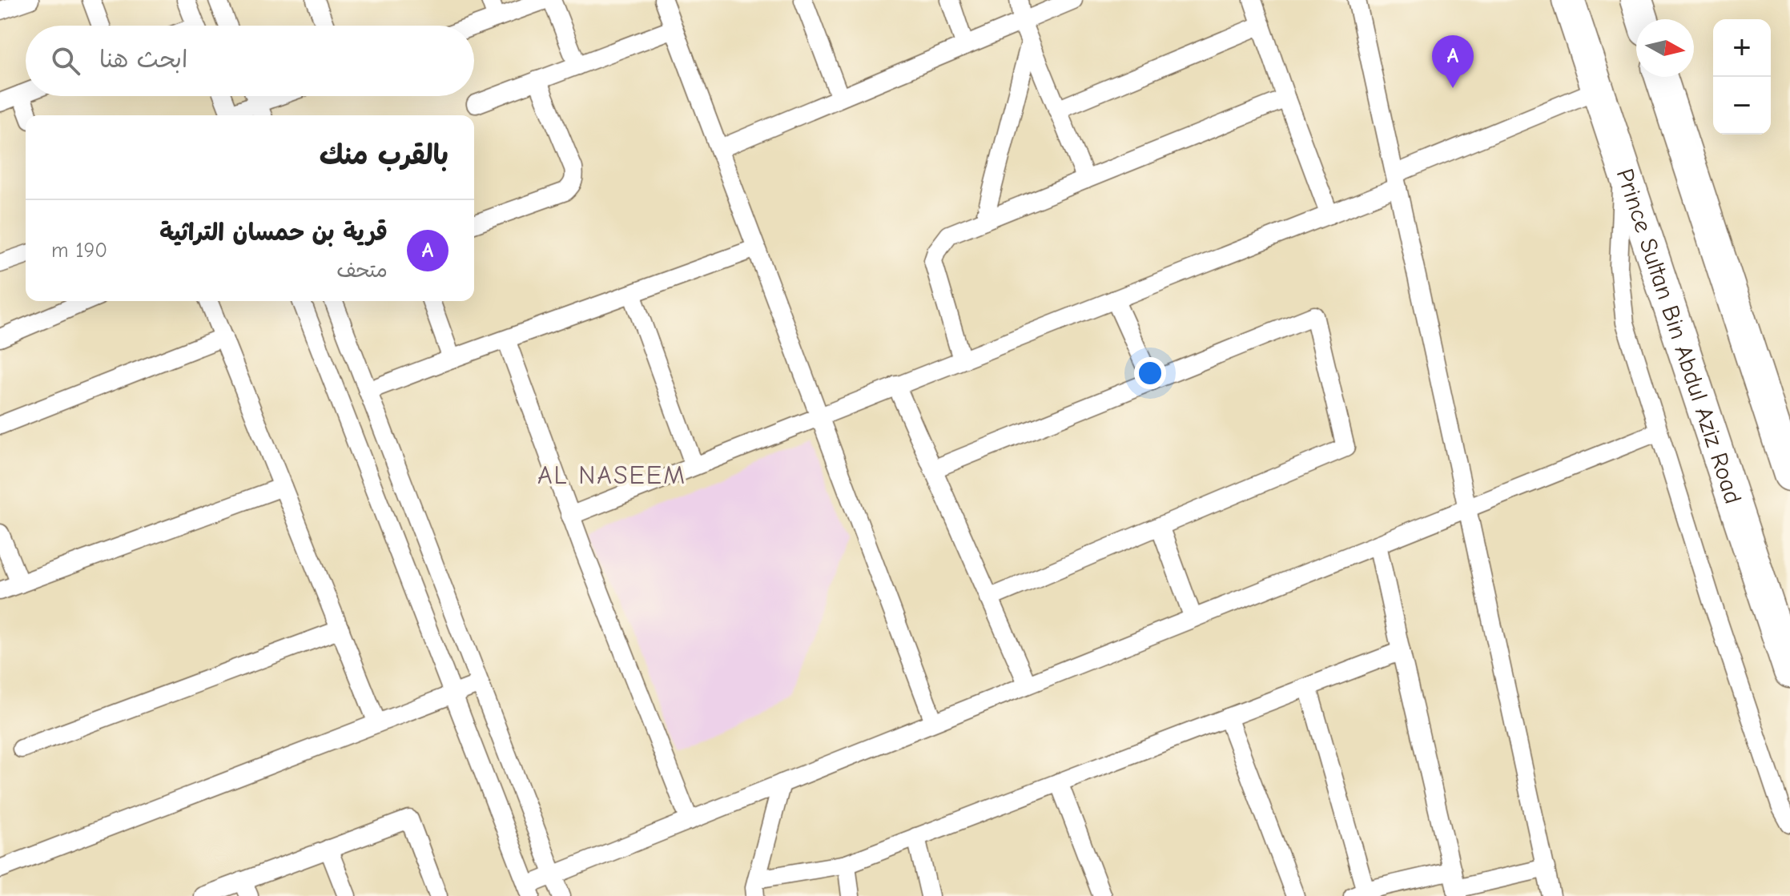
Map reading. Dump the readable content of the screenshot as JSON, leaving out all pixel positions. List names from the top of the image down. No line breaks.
{"streets":{"highway":["Prince Sultan Bin Abdul Aziz Road"]},"districts":["AL NASEEM"],"north":"right","page":{"map_buttons":["+","−"],"search":"ابحث هنا","pins":"A","heading":"بالقرب منك","list":[{"mark":"A","name":"قرية بن حمسان التراثية","note":"متحف","value":"190 m"}]}}
